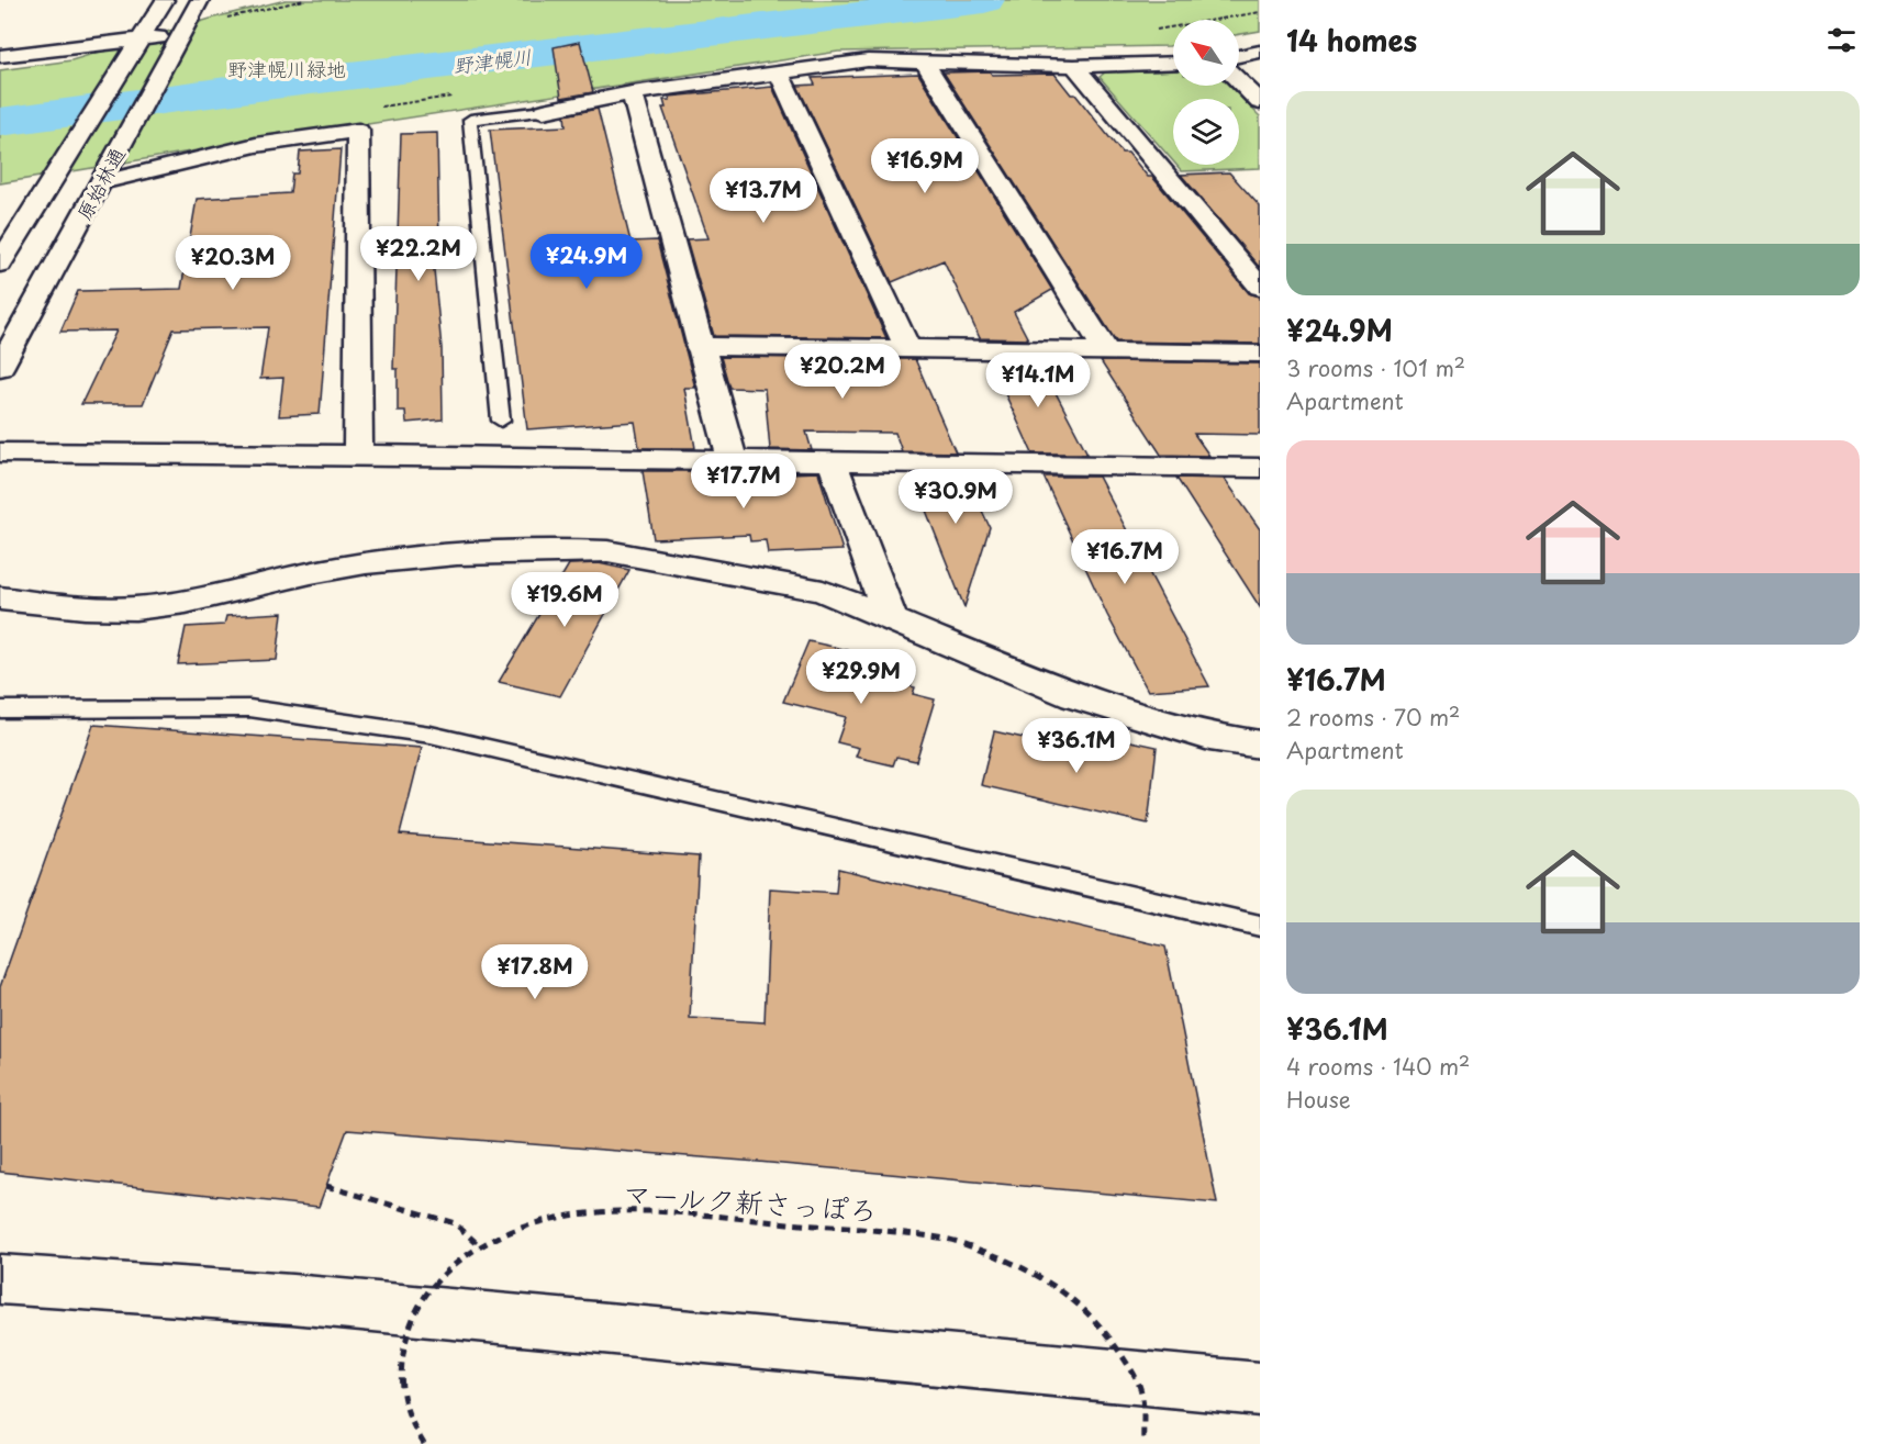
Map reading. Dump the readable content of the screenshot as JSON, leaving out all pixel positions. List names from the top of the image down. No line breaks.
{"streets":{"street":["原始林通"],"path":["マールク新さっぽろ"]},"water":["野津幌川"],"parks":["野津幌川緑地"],"north":"top left","page":{"heading":"14 homes","list":[{"name":"¥24.9M","note":"3 rooms · 101 m² · Apartment"},{"name":"¥16.7M","note":"2 rooms · 70 m² · Apartment"},{"name":"¥36.1M","note":"4 rooms · 140 m² · House"}],"price":["¥16.9M","¥13.7M","¥22.2M","¥24.9M","¥20.3M","¥20.2M","¥14.1M","¥17.7M","¥30.9M","¥16.7M","¥19.6M","¥29.9M","¥36.1M","¥17.8M"]}}
